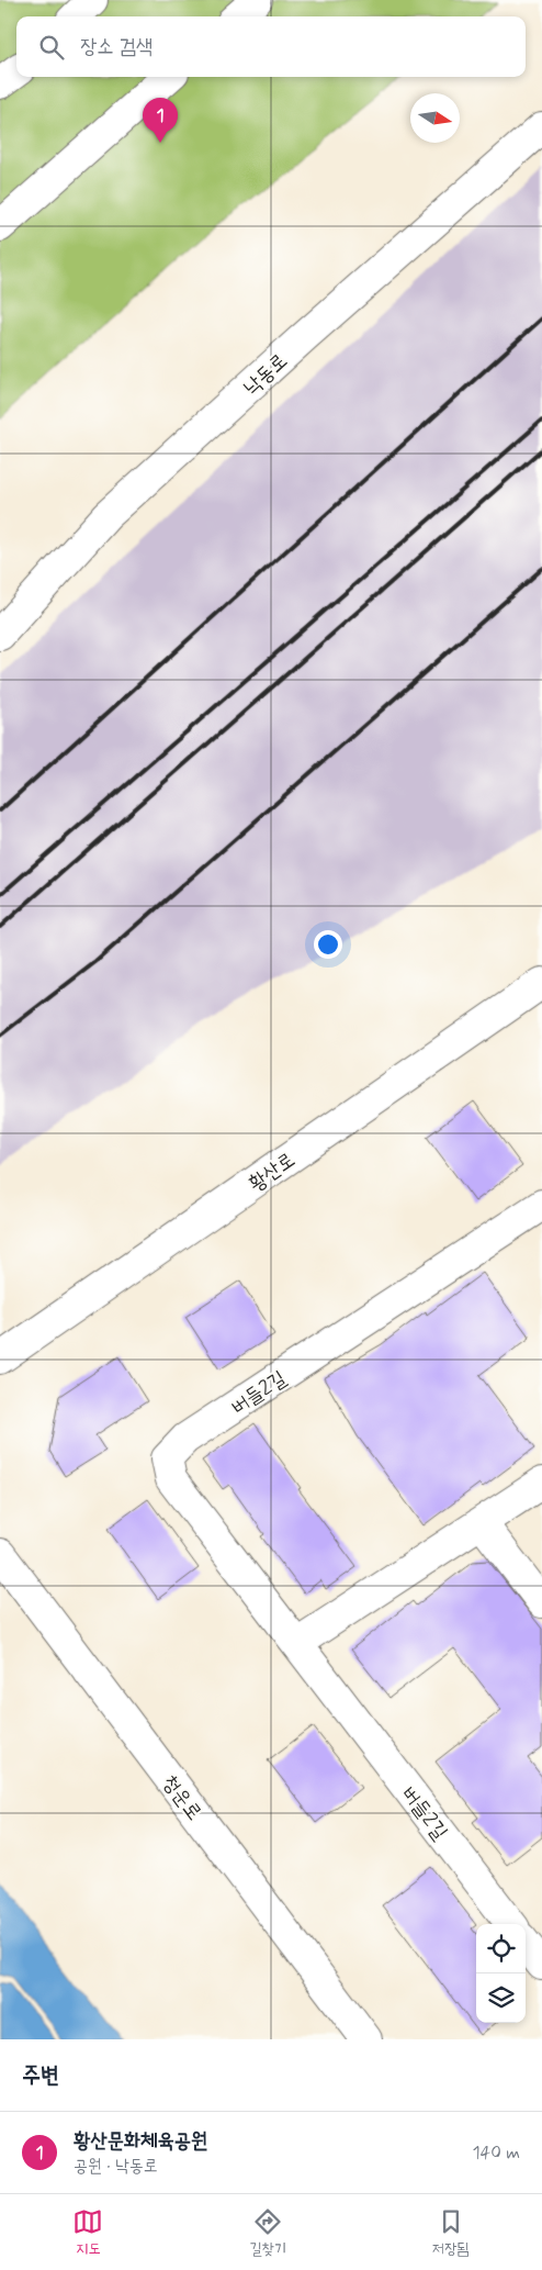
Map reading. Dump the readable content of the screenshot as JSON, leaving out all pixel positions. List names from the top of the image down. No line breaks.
{"streets":{"street":["낙동로","황산로","버들2길","청운로"]},"north":"right","page":{"search":"장소 검색","pins":"1","heading":"주변","list":[{"mark":"1","name":"황산문화체육공원","note":"공원 · 낙동로","value":"140 m"}],"nav":["지도","길찾기","저장됨"]}}
